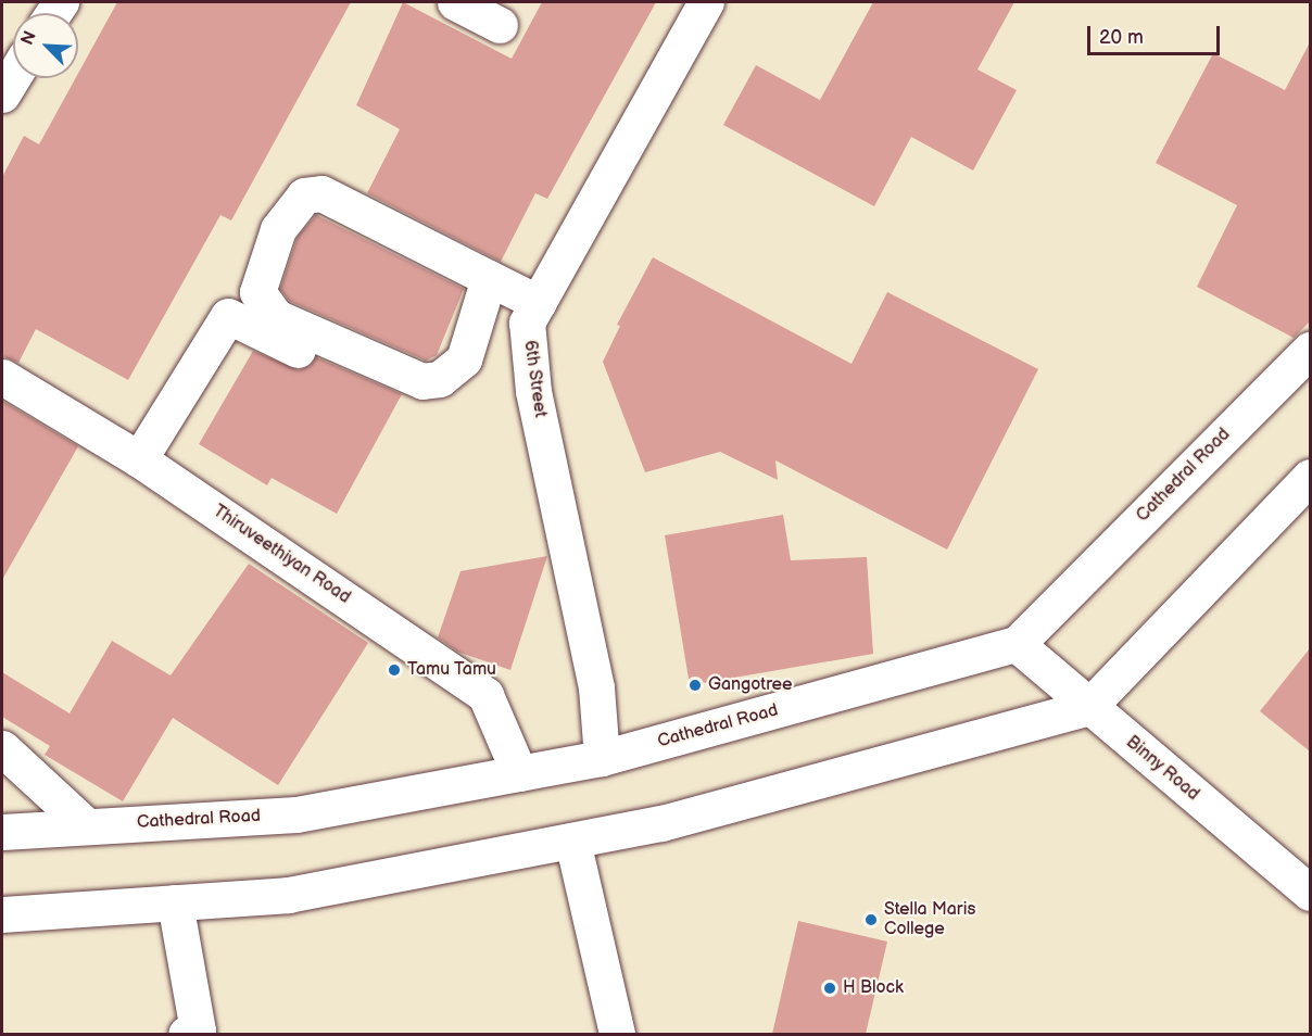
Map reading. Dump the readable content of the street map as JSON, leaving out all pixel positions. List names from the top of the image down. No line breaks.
{"streets":{"main road":["6th Street","Cathedral Road","Thiruveethiyan Road","Binny Road"]},"crossings":[["6th Street","Cathedral Road"],["Cathedral Road","Thiruveethiyan Road"],["Cathedral Road","Binny Road"]],"places":["Tamu Tamu","Gangotree","Stella Maris College","H Block"],"scale_bar":"20 m","north":"top left"}
